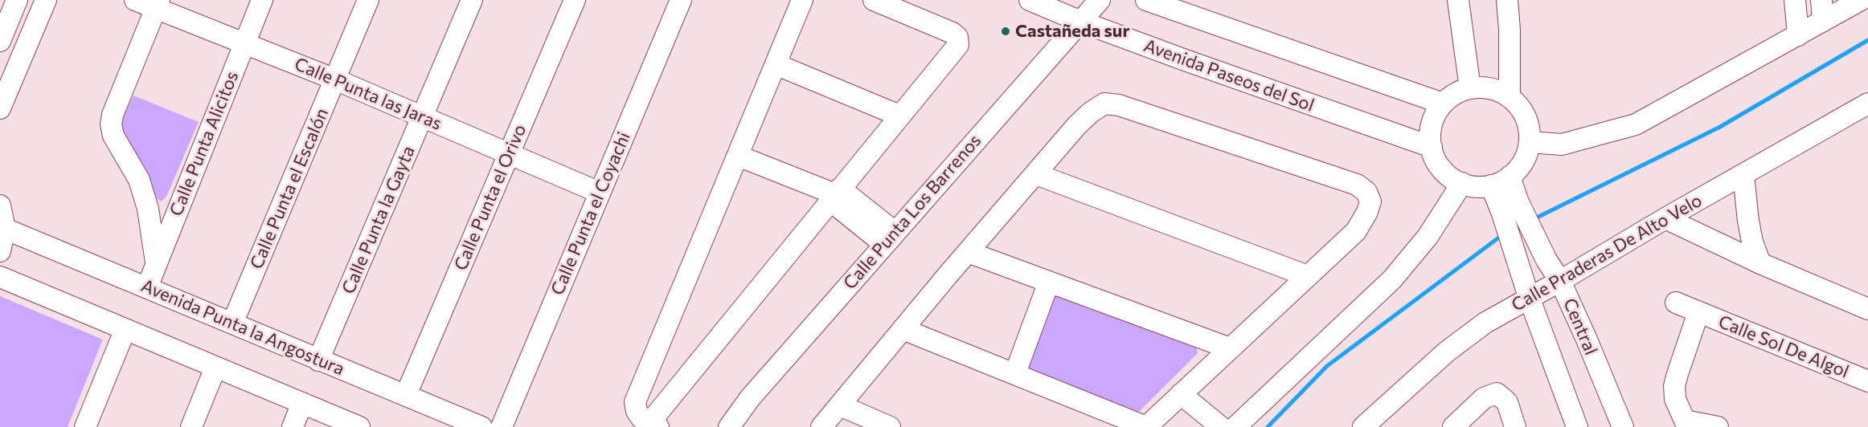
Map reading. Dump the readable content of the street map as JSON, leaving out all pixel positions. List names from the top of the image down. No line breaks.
{"streets":{"street":["Avenida Paseos del Sol","Calle Punta las Jaras","Calle Punta Alicitos","Calle Punta el Escalón","Calle Punta el Orivo","Calle Punta Los Barrenos","Calle Punta el Coyachi","Calle Punta la Gayta","Calle Praderas De Alto Velo","Central","Avenida Punta la Angostura","Calle Sol De Algol"]},"crossings":[["Avenida Paseos del Sol","Calle Punta Los Barrenos"],["Avenida Paseos del Sol","Central"],["Calle Punta las Jaras","Calle Punta Alicitos"],["Calle Punta las Jaras","Calle Punta el Escalón"],["Calle Punta las Jaras","Calle Punta el Orivo"],["Calle Punta las Jaras","Calle Punta el Coyachi"],["Calle Punta las Jaras","Calle Punta la Gayta"],["Calle Punta Alicitos","Avenida Punta la Angostura"],["Calle Punta el Escalón","Avenida Punta la Angostura"],["Calle Punta el Orivo","Avenida Punta la Angostura"],["Calle Punta la Gayta","Avenida Punta la Angostura"],["Calle Praderas De Alto Velo","Central"]],"places":["Castañeda sur"]}
